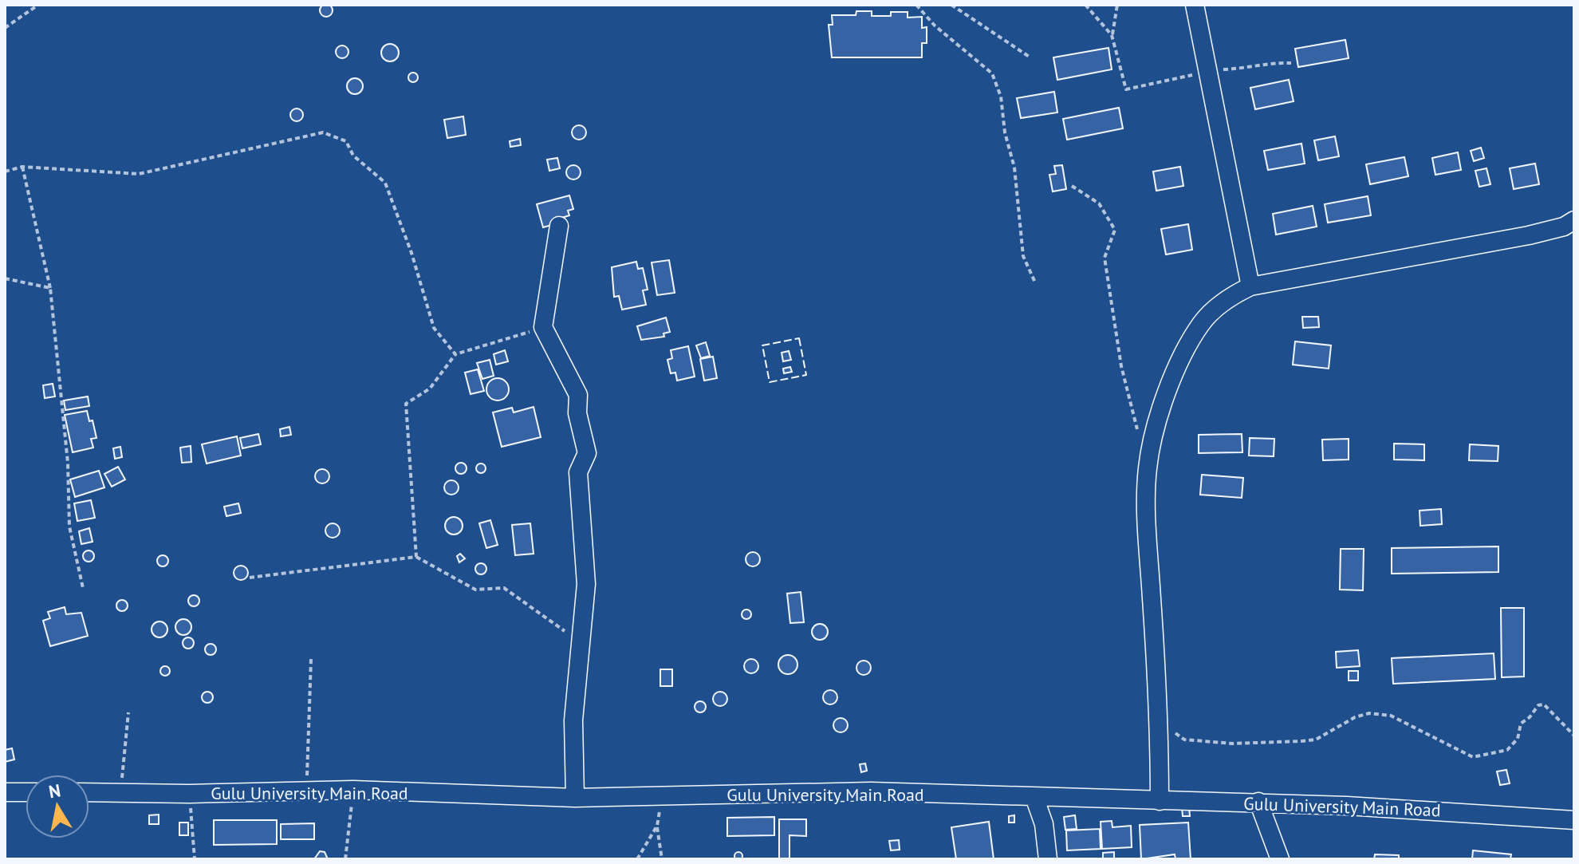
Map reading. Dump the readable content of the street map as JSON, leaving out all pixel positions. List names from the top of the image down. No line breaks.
{"streets":{"street":["Gulu University Main Road"]},"north":"top"}
